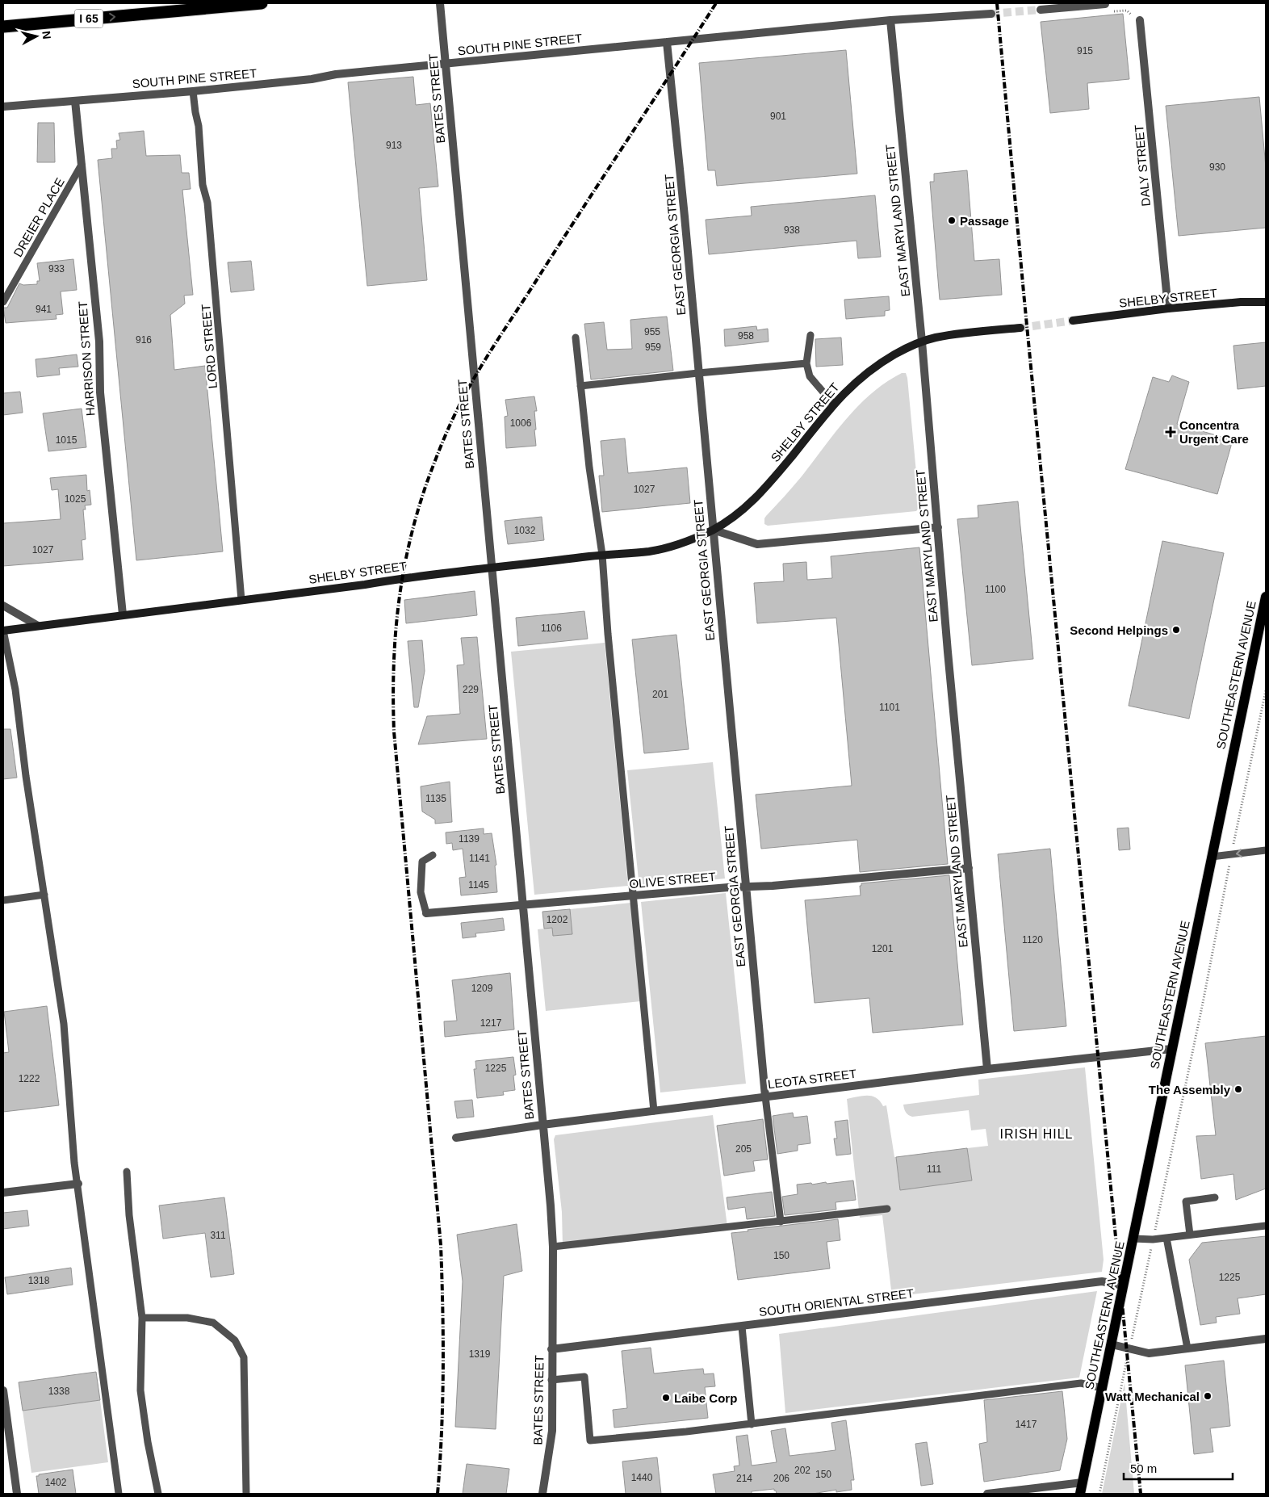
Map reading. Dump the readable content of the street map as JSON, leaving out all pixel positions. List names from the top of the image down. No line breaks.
{"streets":{"highway":["I 65"],"main road":["SHELBY STREET","SOUTHEASTERN AVENUE"],"street":["SOUTH PINE STREET","BATES STREET","DALY STREET","EAST MARYLAND STREET","EAST GEORGIA STREET","HARRISON STREET","OLIVE STREET","LEOTA STREET","SOUTH ORIENTAL STREET"],"lane":["DREIER PLACE","LORD STREET"]},"crossings":[["SOUTH PINE STREET","BATES STREET"],["SOUTH PINE STREET","EAST MARYLAND STREET"],["SOUTH PINE STREET","EAST GEORGIA STREET"],["SOUTH PINE STREET","LORD STREET"],["SOUTH PINE STREET","HARRISON STREET"],["BATES STREET","SHELBY STREET"],["BATES STREET","OLIVE STREET"],["BATES STREET","LEOTA STREET"],["BATES STREET","SOUTH ORIENTAL STREET"],["DALY STREET","SHELBY STREET"],["DREIER PLACE","HARRISON STREET"],["EAST MARYLAND STREET","SHELBY STREET"],["EAST MARYLAND STREET","OLIVE STREET"],["EAST MARYLAND STREET","LEOTA STREET"],["EAST GEORGIA STREET","SHELBY STREET"],["EAST GEORGIA STREET","OLIVE STREET"],["EAST GEORGIA STREET","LEOTA STREET"],["SHELBY STREET","LORD STREET"],["SHELBY STREET","HARRISON STREET"],["SOUTHEASTERN AVENUE","LEOTA STREET"],["SOUTHEASTERN AVENUE","SOUTH ORIENTAL STREET"]],"districts":["IRISH HILL"],"places":{"other":["Passage","Second Helpings","The Assembly","Watt Mechanical","Laibe Corp"],"health":["Concentra Urgent Care"]},"house_numbers":["915","901","913","930","938","933","941","955","958","916","959","1006","1015","1027","1025","1032","1027","1100","1106","229","201","1101","1135","1139","1141","1145","1202","1120","1201","1209","1217","1225","1222","205","111","311","150","1225","1318","1319","1338","1417","202","150","1440","214","206","1402"],"scale_bar":"50 m","north":"right"}
